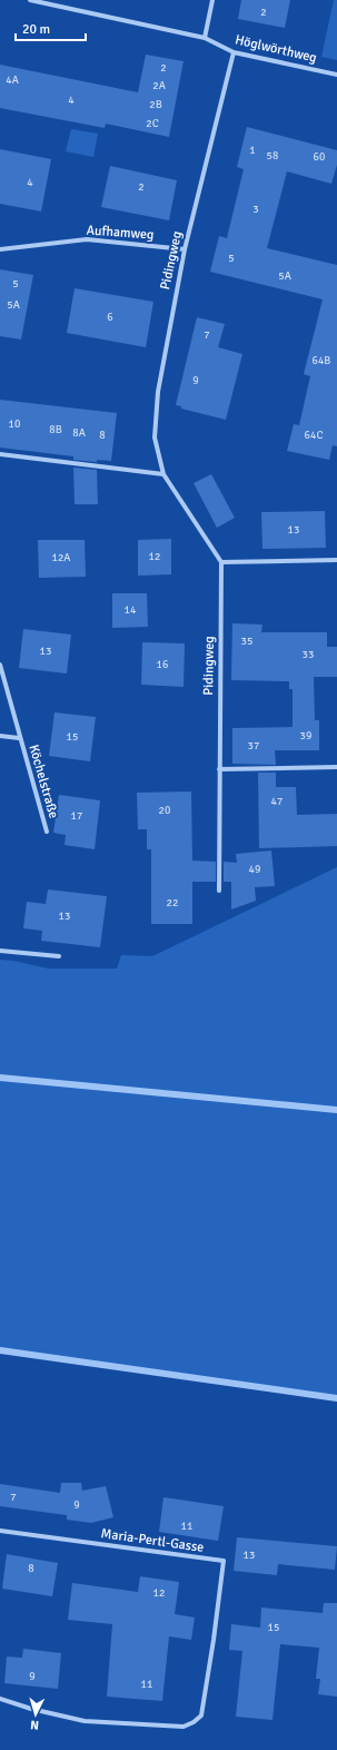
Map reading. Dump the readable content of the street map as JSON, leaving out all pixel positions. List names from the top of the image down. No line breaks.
{"streets":{"street":["Höglwörthweg","Aufhamweg","Pidingweg","Köchelstraße","Maria-Pertl-Gasse"]},"crossings":[["Höglwörthweg","Pidingweg"],["Aufhamweg","Pidingweg"]],"house_numbers":["2","2","4A","2A","4","2B","2C","1","58","60","4","2","3","5","5A","5","5A","6","7","64B","9","10","8B","8A","8","64C","13","12","12A","14","35","13","33","16","39","15","37","47","20","17","49","22","13","7","9","11","13","8","12","15","9","11"],"scale_bar":"20 m","north":"bottom"}
